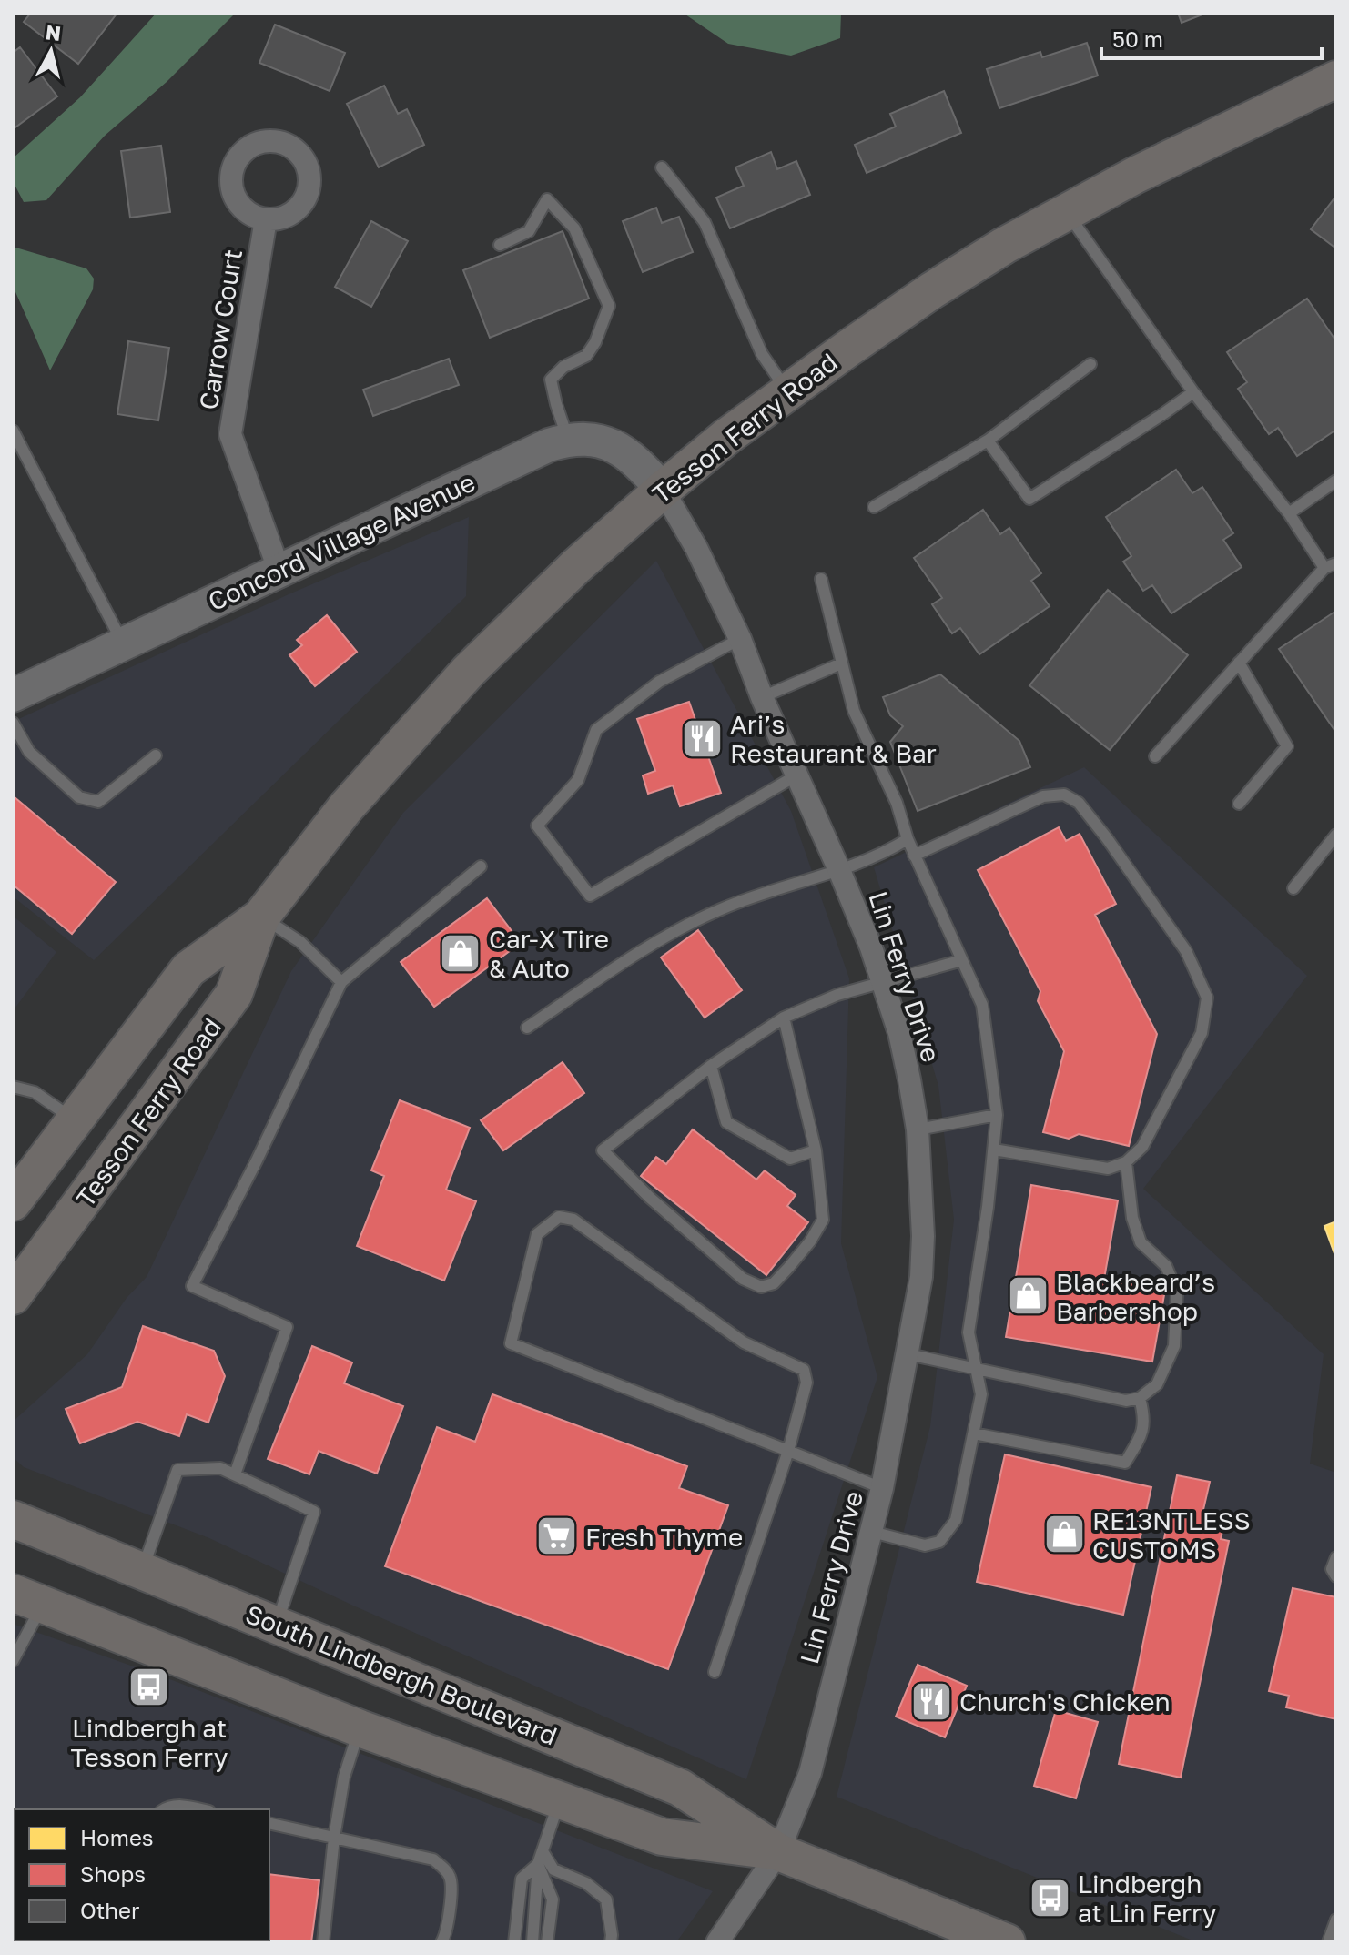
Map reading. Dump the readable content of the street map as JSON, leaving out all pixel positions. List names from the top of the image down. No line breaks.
{"streets":{"main road":["Tesson Ferry Road","South Lindbergh Boulevard"],"street":["Carrow Court","Concord Village Avenue","Lin Ferry Drive"]},"crossings":[["Carrow Court","Concord Village Avenue"],["Tesson Ferry Road","Concord Village Avenue"],["Tesson Ferry Road","Lin Ferry Drive"],["Concord Village Avenue","Lin Ferry Drive"],["Lin Ferry Drive","South Lindbergh Boulevard"]],"places":{"restaurant":["Ari’s Restaurant & Bar","Church's Chicken"],"shop":["Car-X Tire & Auto","Blackbeard’s Barbershop","RE13NTLESS CUSTOMS"],"supermarket":["Fresh Thyme"],"bus stop":["Lindbergh at Tesson Ferry","Lindbergh at Lin Ferry"]},"legend":["Homes","Shops","Other"],"scale_bar":"50 m","north":"top"}
